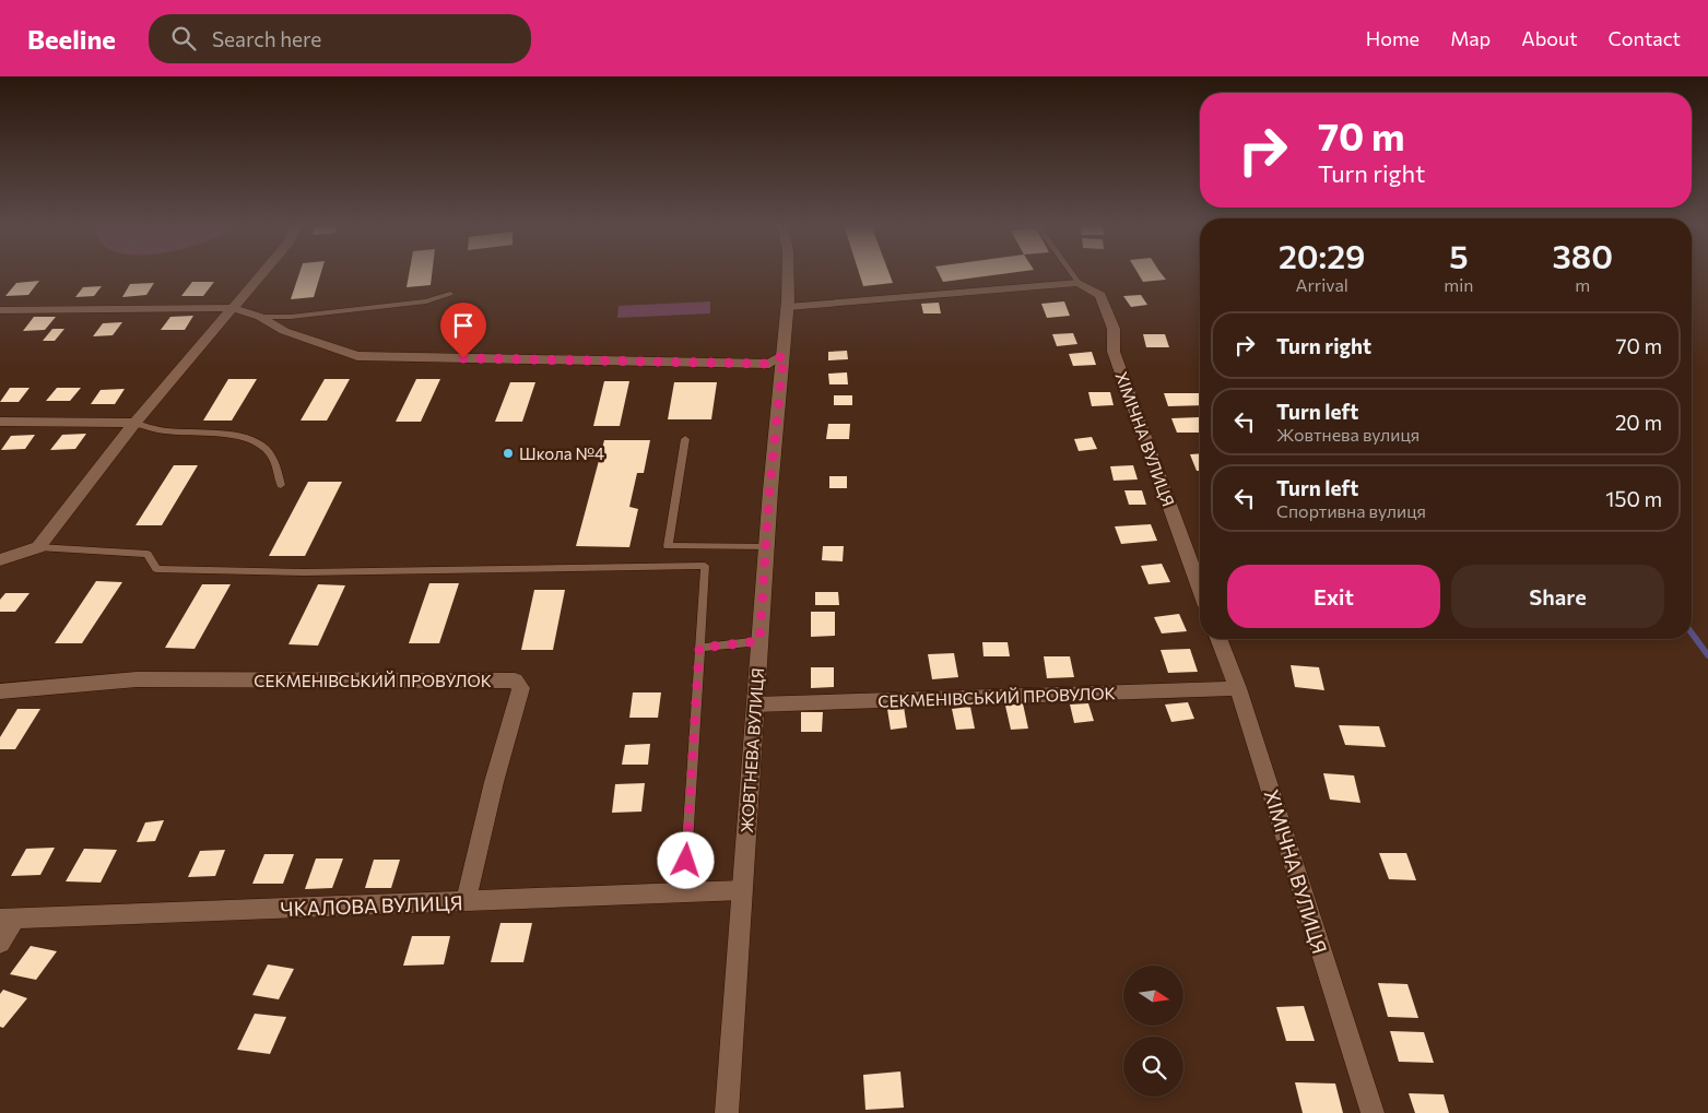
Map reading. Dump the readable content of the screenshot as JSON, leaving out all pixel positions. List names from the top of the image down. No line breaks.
{"streets":{"street":["ХІМІЧНА ВУЛИЦЯ","СЕКМЕНІВСЬКИЙ ПРОВУЛОК","ЖОВТНЕВА ВУЛИЦЯ","ЧКАЛОВА ВУЛИЦЯ"]},"crossings":[["ХІМІЧНА ВУЛИЦЯ","СЕКМЕНІВСЬКИЙ ПРОВУЛОК"],["СЕКМЕНІВСЬКИЙ ПРОВУЛОК","ЖОВТНЕВА ВУЛИЦЯ"],["СЕКМЕНІВСЬКИЙ ПРОВУЛОК","ЧКАЛОВА ВУЛИЦЯ"],["ЖОВТНЕВА ВУЛИЦЯ","ЧКАЛОВА ВУЛИЦЯ"]],"places":["Школа №4"],"north":"right","page":{"header":"Beeline","search":"Search here","nav":["Home","Map","About","Contact"],"turn":["70 m","Turn right"],"eta":["20:29","Arrival","5","min","380","m"],"list":[{"name":"Turn right","value":"70 m"},{"name":"Turn left","note":"Жовтнева вулиця","value":"20 m"},{"name":"Turn left","note":"Спортивна вулиця","value":"150 m"}],"buttons":["Exit","Share"]}}
